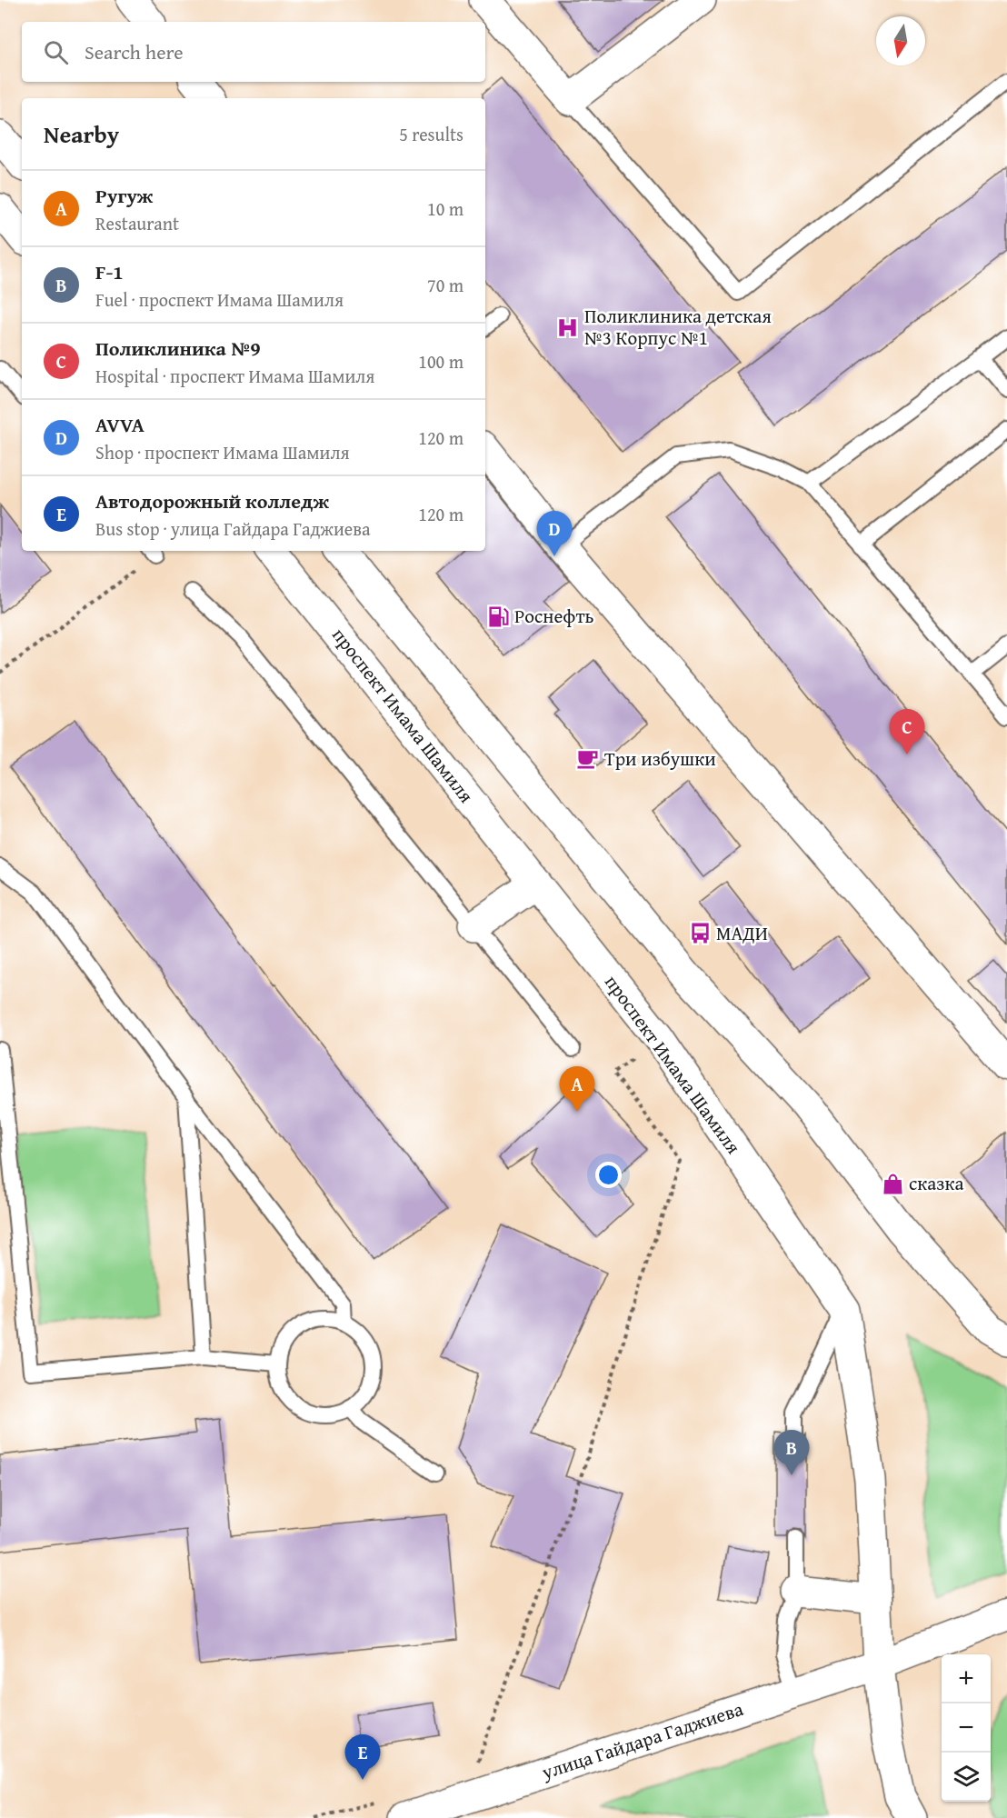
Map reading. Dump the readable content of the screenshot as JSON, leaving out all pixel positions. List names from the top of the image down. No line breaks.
{"streets":{"main road":["проспект Имама Шамиля","улица Гайдара Гаджиева"]},"crossings":[["проспект Имама Шамиля","улица Гайдара Гаджиева"]],"places":{"hospital":["Поликлиника детская №3 Корпус №1"],"fuel station":["Роснефть"],"cafe":["Три избушки"],"bus stop":["МАДИ"],"shop":["сказка"]},"north":"bottom","page":{"search":"Search here","heading":["Nearby","5 results"],"list":[{"mark":"A","name":"Ругуж","note":"Restaurant","value":"10 m"},{"mark":"B","name":"F-1","note":"Fuel · проспект Имама Шамиля","value":"70 m"},{"mark":"C","name":"Поликлиника №9","note":"Hospital · проспект Имама Шамиля","value":"100 m"},{"mark":"D","name":"AVVA","note":"Shop · проспект Имама Шамиля","value":"120 m"},{"mark":"E","name":"Автодорожный колледж","note":"Bus stop · улица Гайдара Гаджиева","value":"120 m"}],"pins":["D","C","A","B","E"],"map_buttons":["+","−"]}}
